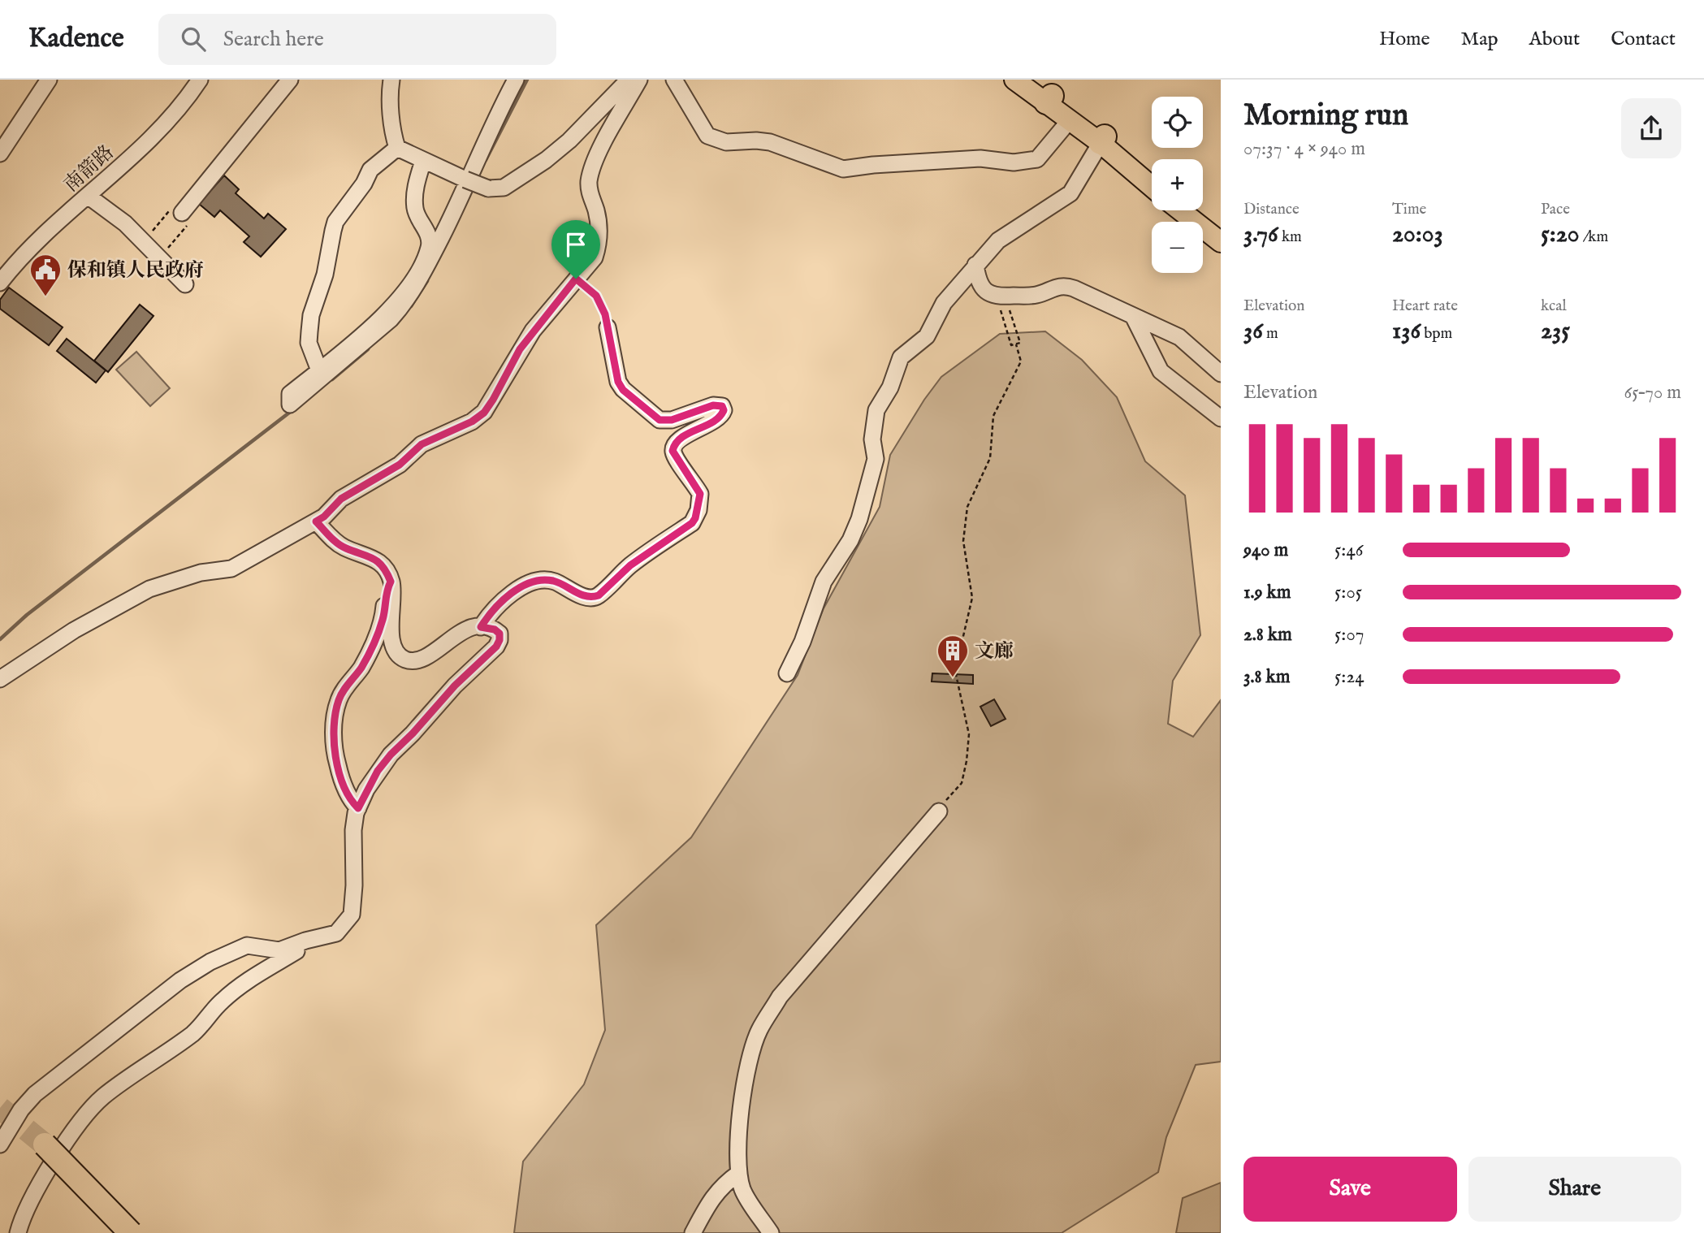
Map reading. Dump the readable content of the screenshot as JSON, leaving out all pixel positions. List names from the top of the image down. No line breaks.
{"streets":{"street":["南箭路"]},"places":{"public building":["保和镇人民政府"],"building":["文廊"]},"page":{"header":"Kadence","search":"Search here","nav":["Home","Map","About","Contact"],"heading":["Morning run","07:37 · 4 × 940 m"],"map_buttons":["+","−"],"stats":[["Distance","3.76 km"],["Time","20:03"],["Pace","5:20 /km"],["Elevation","36 m"],["Heart rate","136 bpm"],["kcal","235"]],"chart":["Elevation","65–70 m"],"list":[{"name":"940 m","note":"5:46"},{"name":"1.9 km","note":"5:05"},{"name":"2.8 km","note":"5:07"},{"name":"3.8 km","note":"5:24"}],"buttons":["Save","Share"]}}
